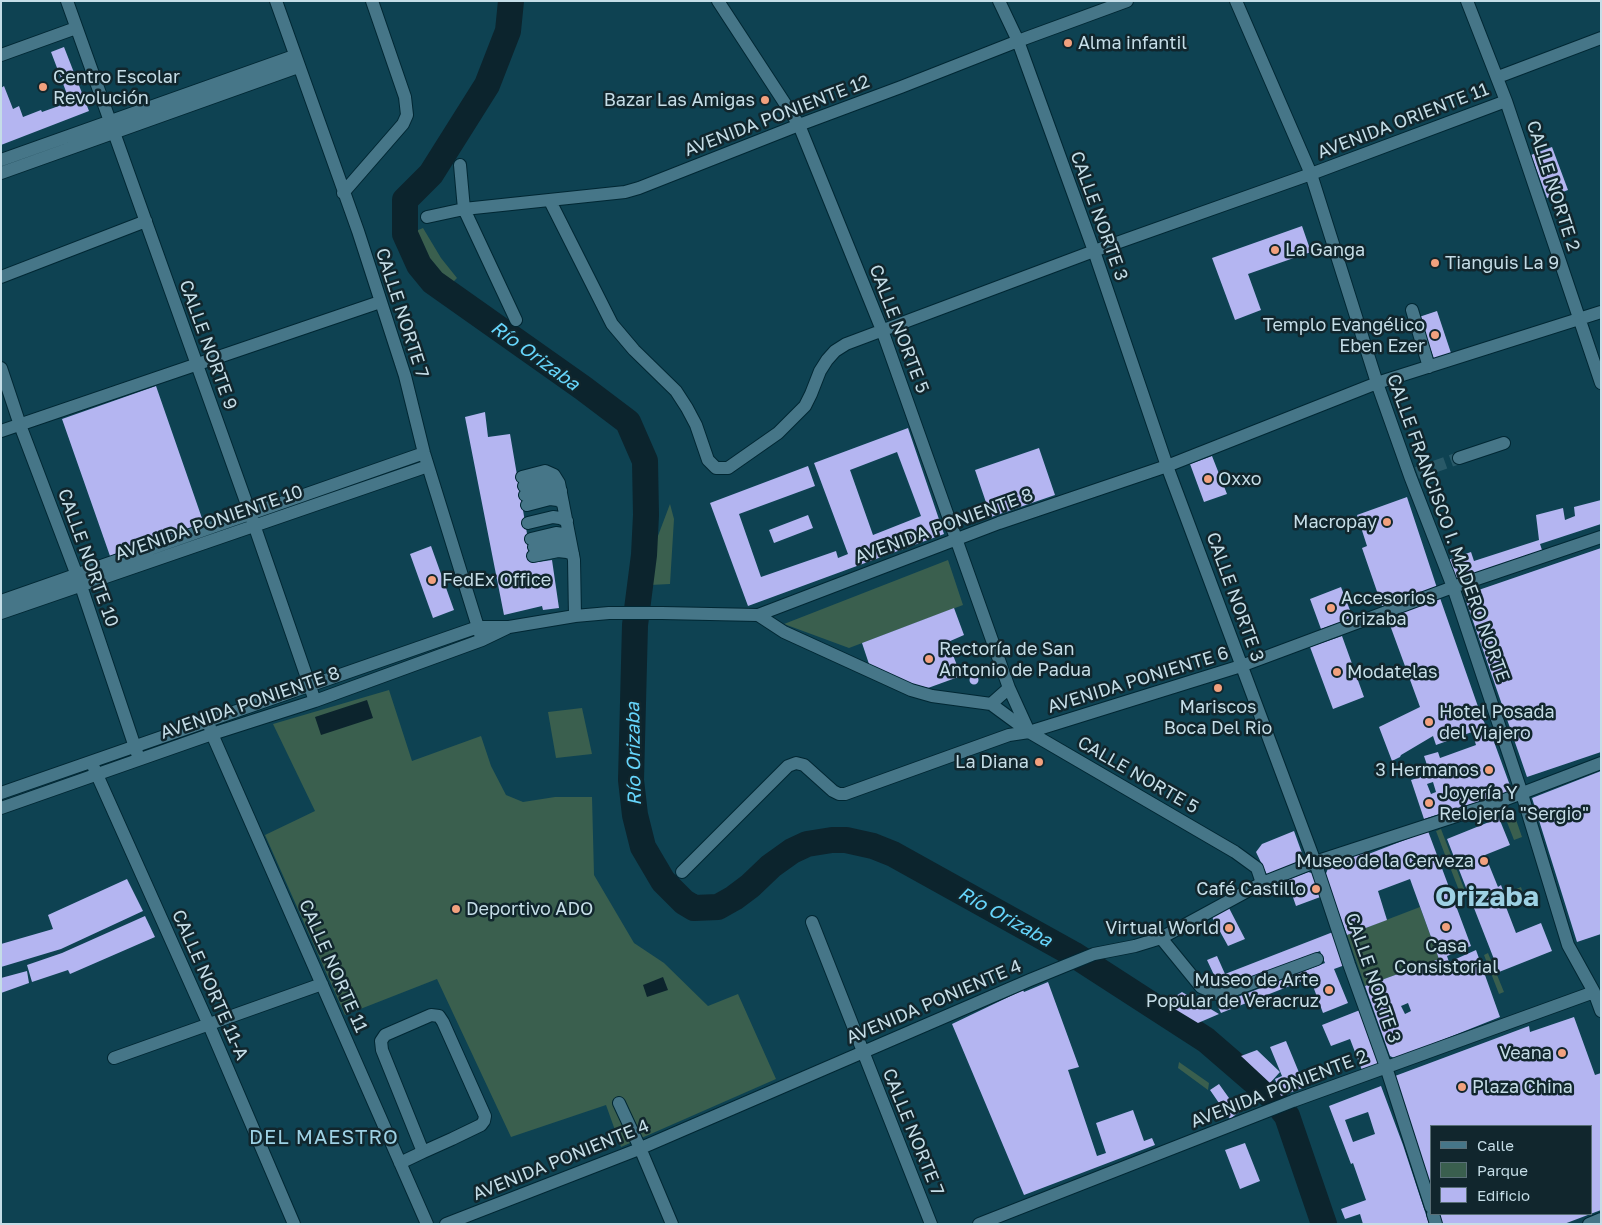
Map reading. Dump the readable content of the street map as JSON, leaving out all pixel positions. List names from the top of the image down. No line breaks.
{"streets":{"street":["AVENIDA PONIENTE 12","AVENIDA ORIENTE 11","CALLE NORTE 2","CALLE NORTE 3","CALLE NORTE 7","CALLE NORTE 5","CALLE NORTE 9","AVENIDA PONIENTE 10","AVENIDA PONIENTE 8","CALLE FRANCISCO I. MADERO NORTE","CALLE NORTE 10","AVENIDA PONIENTE 6","CALLE NORTE 11","CALLE NORTE 11-A","AVENIDA PONIENTE 4","AVENIDA PONIENTE 2"]},"crossings":[["AVENIDA PONIENTE 12","CALLE NORTE 3"],["AVENIDA PONIENTE 12","CALLE NORTE 5"],["AVENIDA ORIENTE 11","CALLE NORTE 2"],["AVENIDA ORIENTE 11","CALLE FRANCISCO I. MADERO NORTE"],["CALLE NORTE 2","AVENIDA PONIENTE 8"],["CALLE NORTE 3","AVENIDA PONIENTE 8"],["CALLE NORTE 3","AVENIDA PONIENTE 6"],["CALLE NORTE 3","AVENIDA PONIENTE 4"],["CALLE NORTE 3","AVENIDA PONIENTE 2"],["CALLE NORTE 7","AVENIDA PONIENTE 10"],["CALLE NORTE 7","AVENIDA PONIENTE 8"],["CALLE NORTE 7","AVENIDA PONIENTE 4"],["CALLE NORTE 5","AVENIDA PONIENTE 8"],["CALLE NORTE 5","AVENIDA PONIENTE 6"],["CALLE NORTE 5","AVENIDA PONIENTE 4"],["CALLE NORTE 9","AVENIDA PONIENTE 10"],["CALLE NORTE 9","AVENIDA PONIENTE 8"],["AVENIDA PONIENTE 10","CALLE NORTE 10"],["AVENIDA PONIENTE 8","CALLE FRANCISCO I. MADERO NORTE"],["AVENIDA PONIENTE 8","CALLE NORTE 10"],["AVENIDA PONIENTE 8","CALLE NORTE 11"],["AVENIDA PONIENTE 8","CALLE NORTE 11-A"],["CALLE FRANCISCO I. MADERO NORTE","AVENIDA PONIENTE 6"],["CALLE FRANCISCO I. MADERO NORTE","AVENIDA PONIENTE 4"],["CALLE FRANCISCO I. MADERO NORTE","AVENIDA PONIENTE 2"]],"districts":["Orizaba","DEL MAESTRO"],"water":["Río Orizaba"],"places":["Alma infantil","Centro Escolar Revolución","Bazar Las Amigas","La Ganga","Tianguis La 9","Templo Evangélico Eben Ezer","Oxxo","Macropay","FedEx Office","Accesorios Orizaba","Rectoría de San Antonio de Padua","Modatelas","Mariscos Boca Del Rio","Hotel Posada del Viajero","La Diana","3 Hermanos","Joyería Y Relojería \"Sergio\"","Museo de la Cerveza","Café Castillo","Deportivo ADO","Casa Consistorial","Virtual World","Museo de Arte Popular de Veracruz","Veana","Plaza China"],"legend":["Calle","Parque","Edificio"]}
